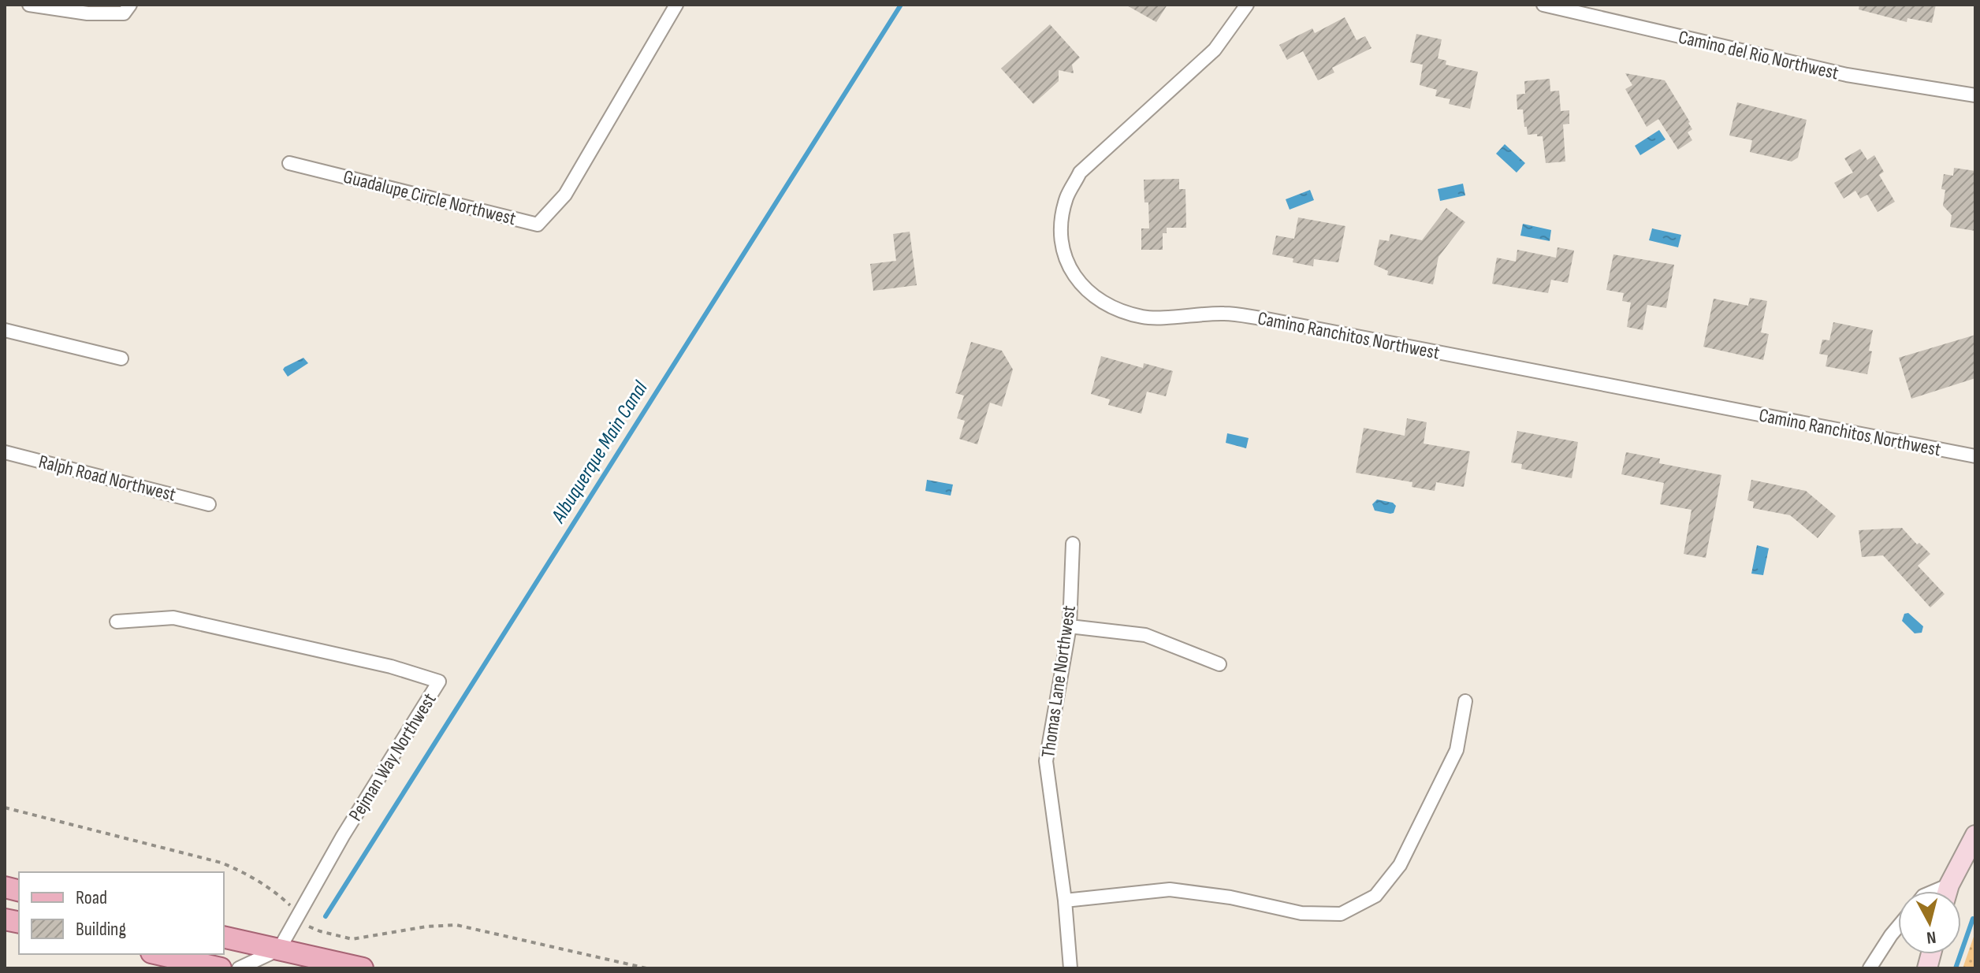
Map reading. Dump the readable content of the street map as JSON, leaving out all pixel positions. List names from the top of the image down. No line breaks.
{"streets":{"street":["Camino del Rio Northwest","Guadalupe Circle Northwest","Camino Ranchitos Northwest","Ralph Road Northwest","Thomas Lane Northwest","Pejman Way Northwest"]},"water":["Albuquerque Main Canal"],"legend":["Road","Building"],"north":"bottom"}
